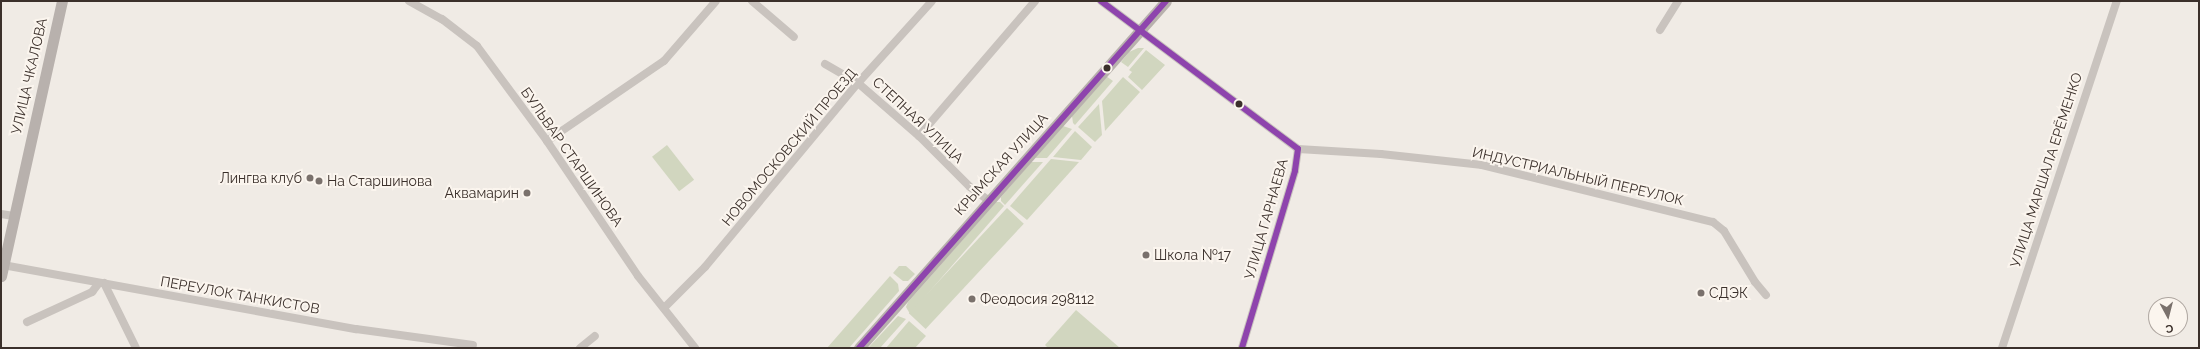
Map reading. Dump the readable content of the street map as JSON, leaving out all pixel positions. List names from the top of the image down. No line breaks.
{"streets":{"main road":["УЛИЦА ЧКАЛОВА","КРЫМСКАЯ УЛИЦА"],"street":["СТЕПНАЯ УЛИЦА","НОВОМОСКОВСКИЙ ПРОЕЗД","БУЛЬВАР СТАРШИНОВА","УЛИЦА МАРШАЛА ЕРЁМЕНКО","ИНДУСТРИАЛЬНЫЙ ПЕРЕУЛОК","УЛИЦА ГАРНАЕВА","ПЕРЕУЛОК ТАНКИСТОВ"]},"crossings":[["УЛИЦА ЧКАЛОВА","ПЕРЕУЛОК ТАНКИСТОВ"],["СТЕПНАЯ УЛИЦА","НОВОМОСКОВСКИЙ ПРОЕЗД"],["СТЕПНАЯ УЛИЦА","КРЫМСКАЯ УЛИЦА"],["НОВОМОСКОВСКИЙ ПРОЕЗД","БУЛЬВАР СТАРШИНОВА"],["КРЫМСКАЯ УЛИЦА","УЛИЦА ГАРНАЕВА"],["ИНДУСТРИАЛЬНЫЙ ПЕРЕУЛОК","УЛИЦА ГАРНАЕВА"]],"places":["Лингва клуб","На Старшинова","Аквамарин","Школа №17","СДЭК","Феодосия 298112"],"north":"bottom"}
